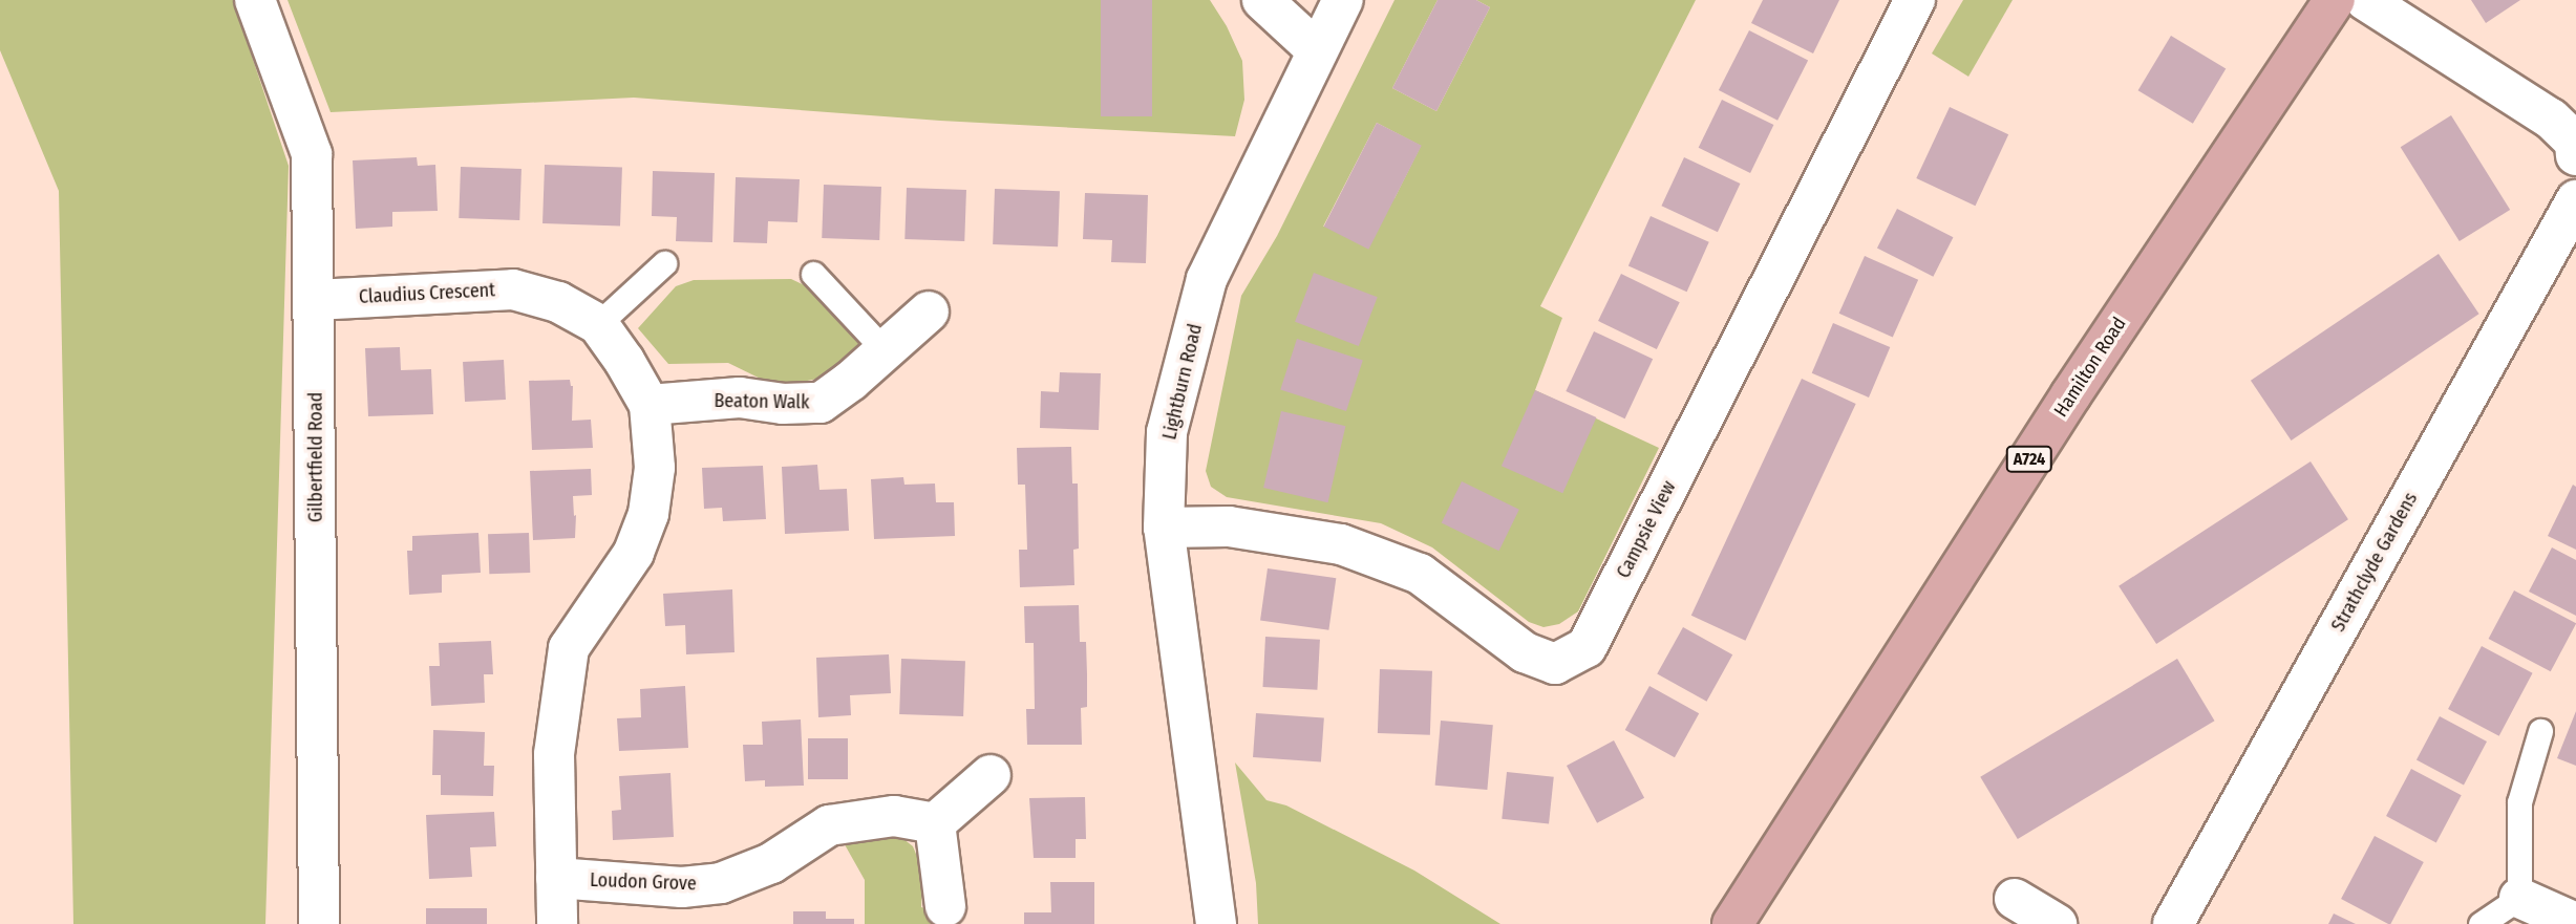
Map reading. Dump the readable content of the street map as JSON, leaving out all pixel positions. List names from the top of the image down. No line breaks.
{"streets":{"main road":["Hamilton Road","A724"],"street":["Claudius Crescent","Lightburn Road","Beaton Walk","Gilbertfield Road","Campsie View","Strathclyde Gardens","Loudon Grove"]},"crossings":[["Claudius Crescent","Beaton Walk"],["Claudius Crescent","Gilbertfield Road"],["Claudius Crescent","Loudon Grove"],["Lightburn Road","Campsie View"]]}
